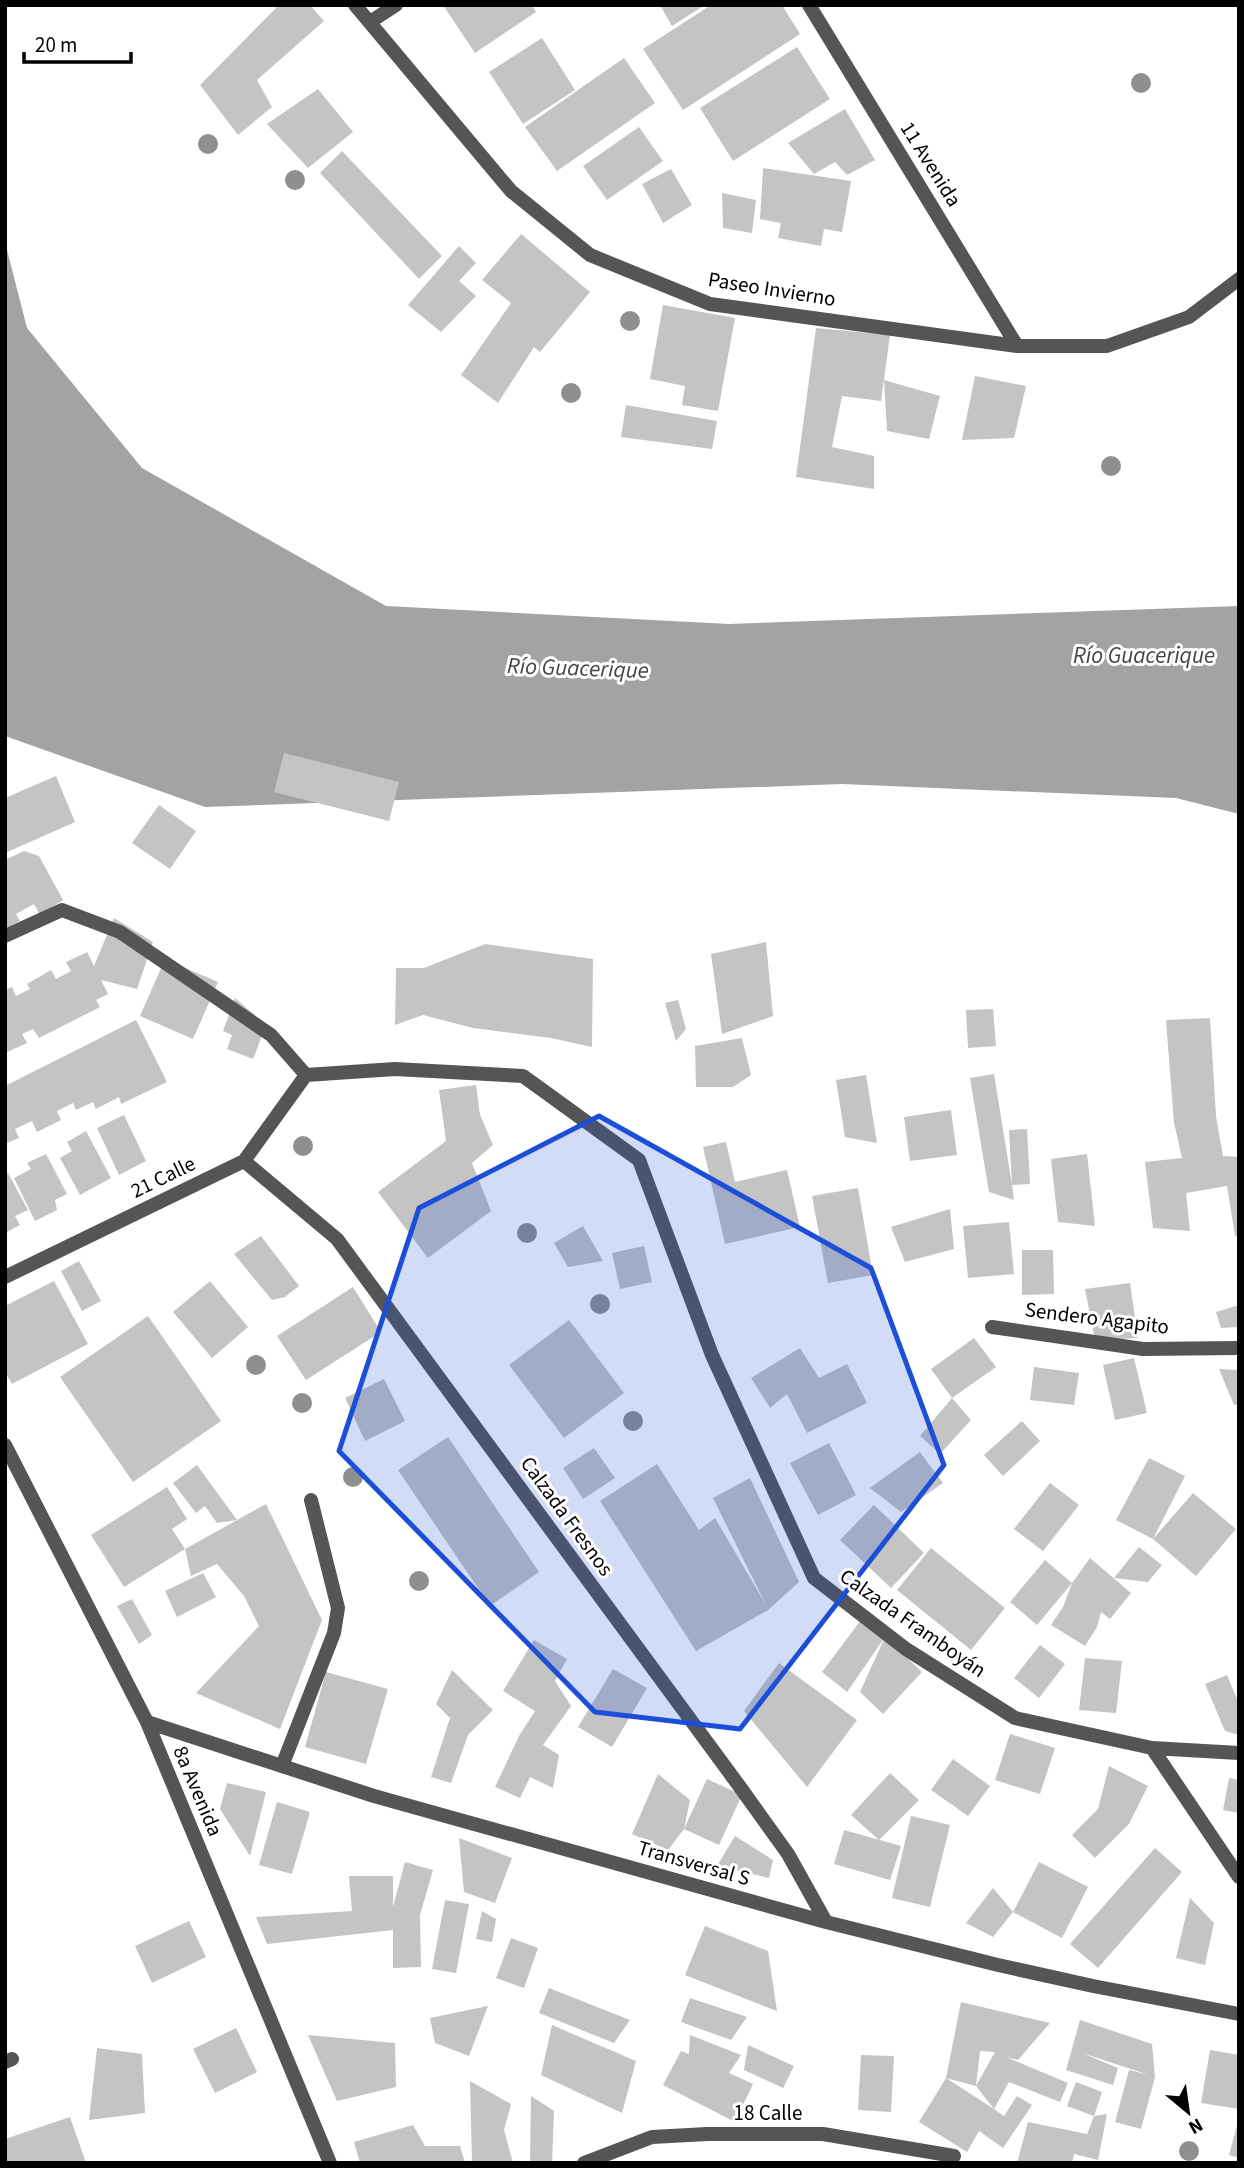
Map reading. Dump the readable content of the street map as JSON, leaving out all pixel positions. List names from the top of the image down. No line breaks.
{"streets":{"street":["11 Avenida","Paseo Invierno","21 Calle","Sendero Agapito","Calzada Fresnos","Calzada Framboyán","8a Avenida","Transversal S","18 Calle"]},"crossings":[["11 Avenida","Paseo Invierno"],["21 Calle","Calzada Fresnos"],["21 Calle","Calzada Framboyán"],["Calzada Fresnos","Transversal S"],["8a Avenida","Transversal S"]],"water":["Río Guacerique"],"scale_bar":"20 m","north":"bottom right"}
